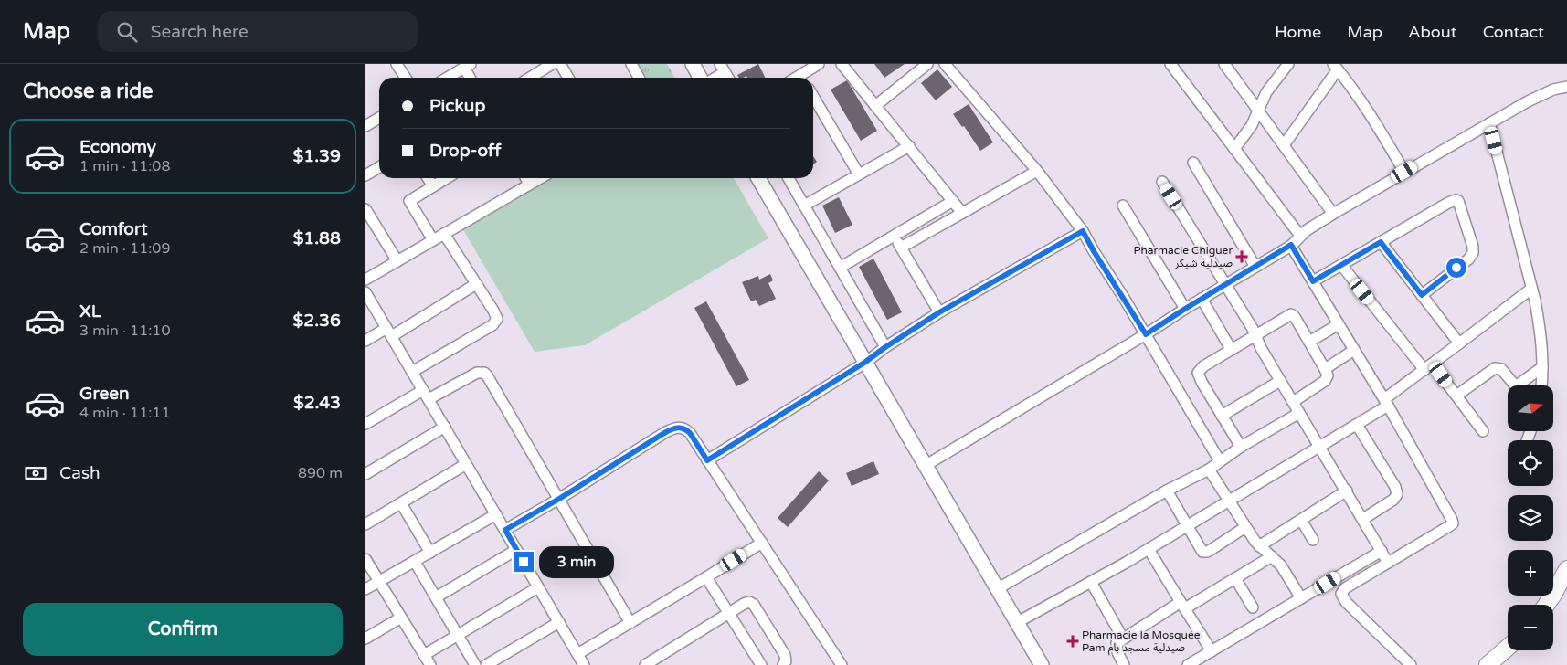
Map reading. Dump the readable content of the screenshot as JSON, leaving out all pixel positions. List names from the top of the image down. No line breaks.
{"places":{"health":["Pharmacie Chiguer صيدلية شيكر","Pharmacie la Mosquée Pam صيدلية مسجد بام"]},"north":"right","page":{"header":"Map","search":"Search here","nav":["Home","Map","About","Contact"],"heading":"Choose a ride","banner":["Pickup","Drop-off"],"list":[{"name":"Economy","note":"1 min · 11:08","value":"$1.39"},{"name":"Comfort","note":"2 min · 11:09","value":"$1.88"},{"name":"XL","note":"3 min · 11:10","value":"$2.36"},{"name":"Green","note":"4 min · 11:11","value":"$2.43"}],"map_buttons":["+","−"],"pay":["Cash","890 m"],"bubble":"3 min","buttons":"Confirm"}}
